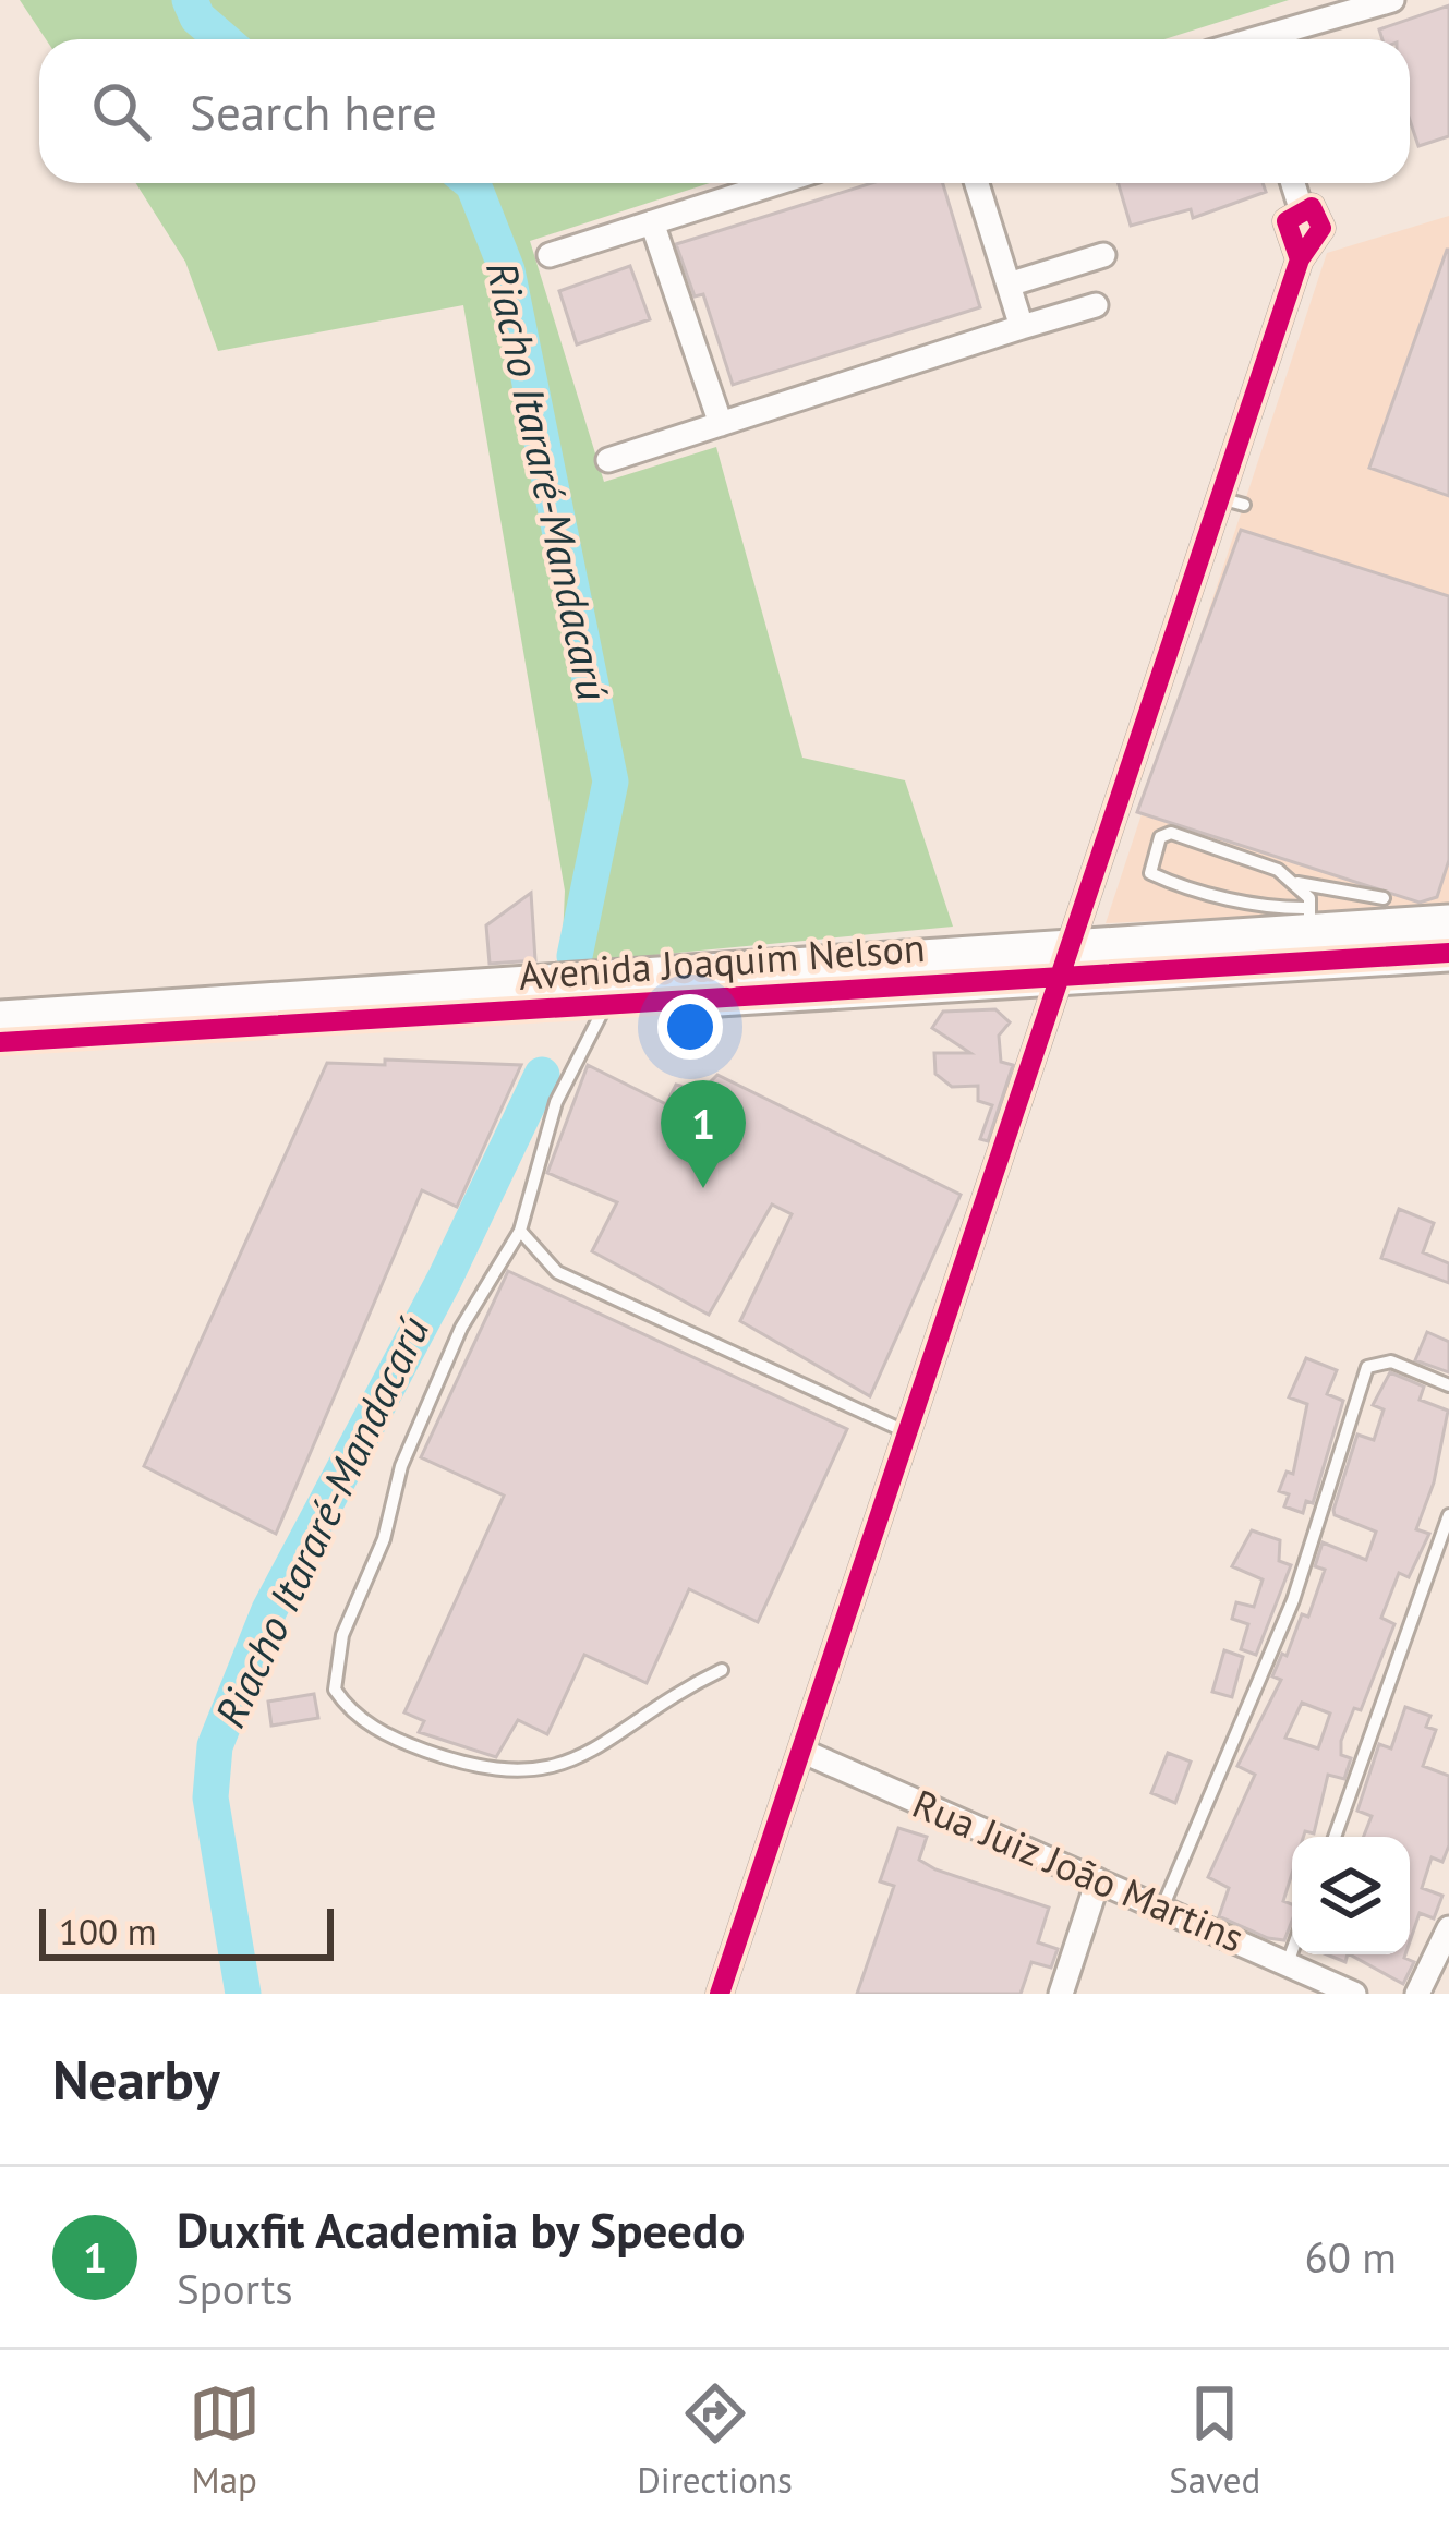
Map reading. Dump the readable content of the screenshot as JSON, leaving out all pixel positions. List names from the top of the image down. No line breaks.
{"streets":{"main road":["Avenida Joaquim Nelson"],"street":["Rua Juiz João Martins"]},"water":["Riacho Itararé-Mandacarú"],"scale_bar":"100 m","page":{"search":"Search here","pins":"1","scale":"100 m","heading":"Nearby","list":[{"mark":"1","name":"Duxfit Academia by Speedo","note":"Sports","value":"60 m"}],"nav":["Map","Directions","Saved"]}}
